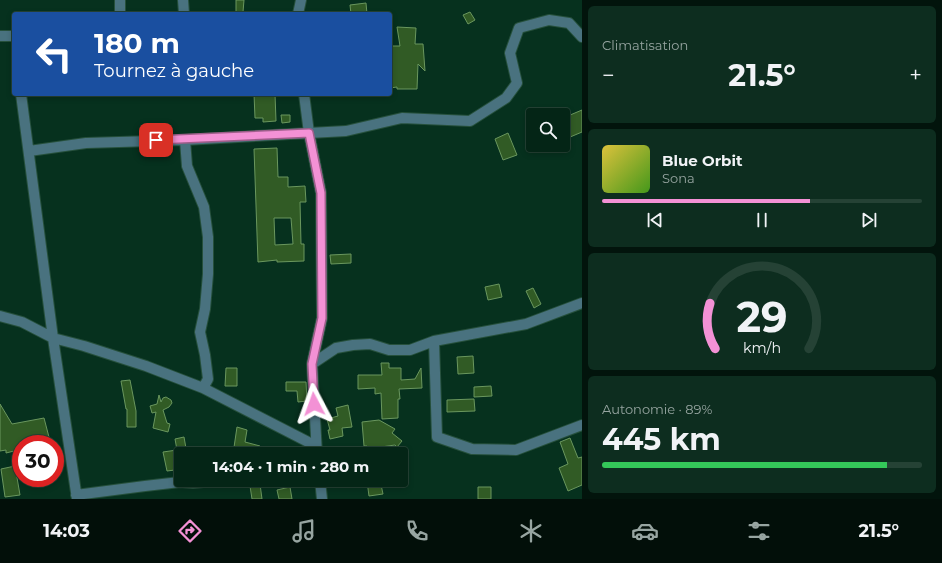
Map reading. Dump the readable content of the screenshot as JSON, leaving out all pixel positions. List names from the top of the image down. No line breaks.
{"page":{"tile":["Climatisation",["Autonomie · 89%","445 km"]],"turn":["180 m","Tournez à gauche"],"heat":["−","21.5°","+"],"song":["Blue Orbit","Sona"],"limit":"30","trip":"14:04 · 1 min · 280 m","tabs":["14:03","21.5°"],"gauge":["29","km/h"]}}
